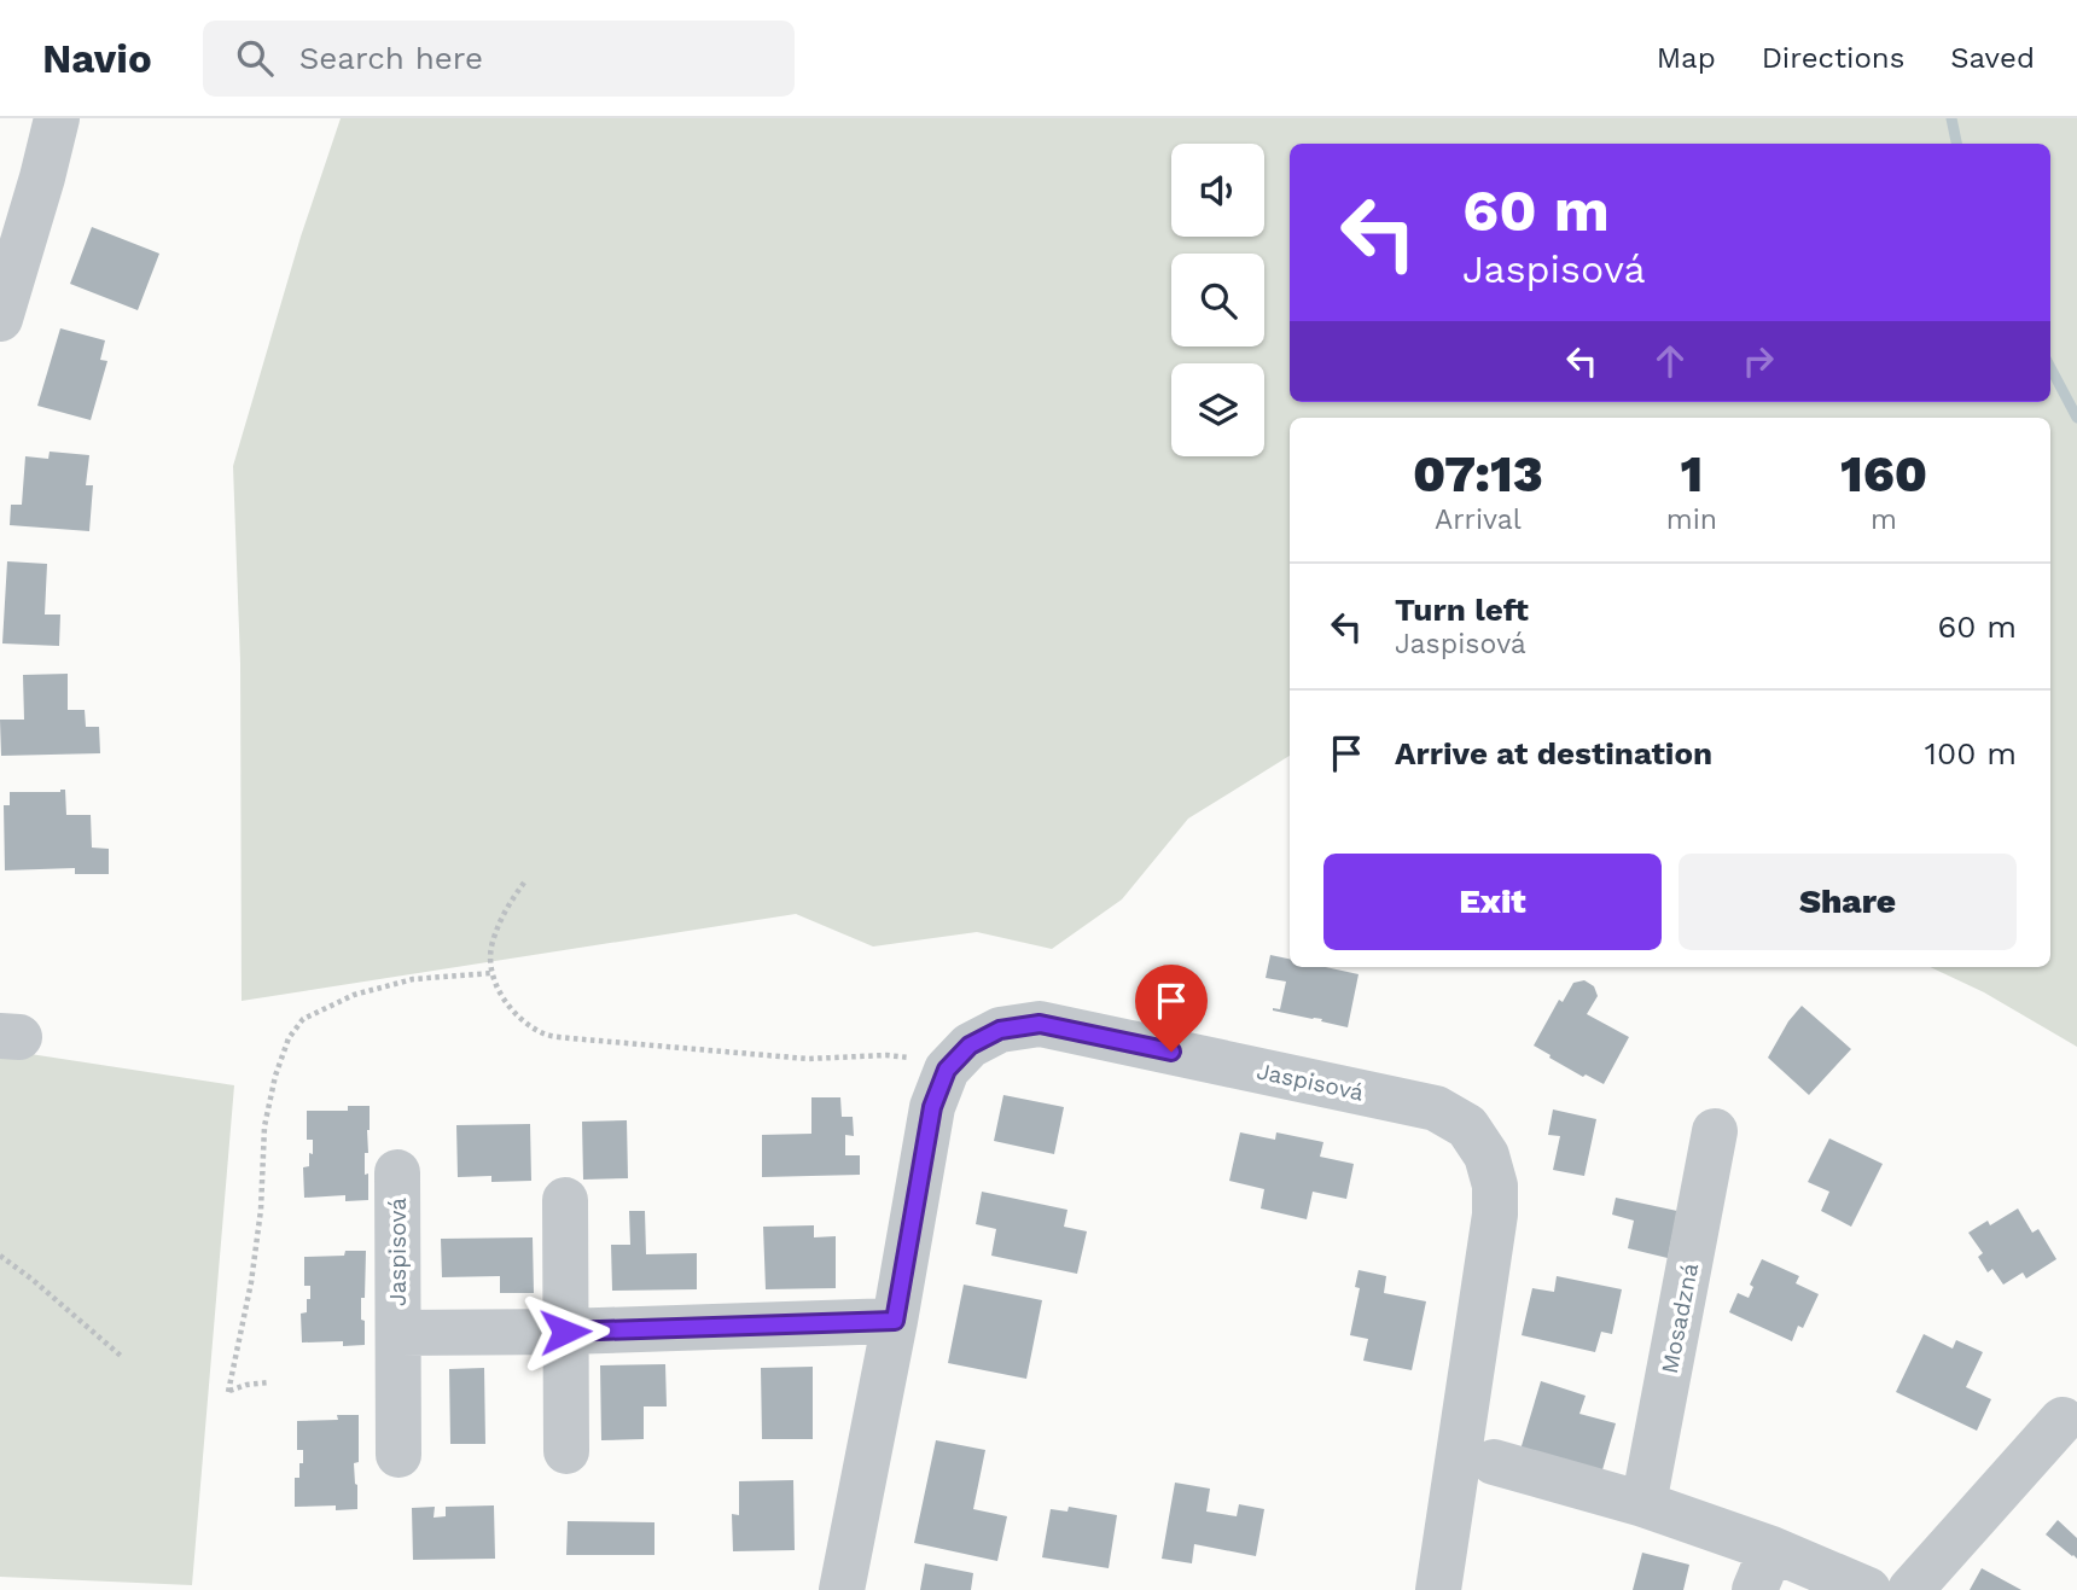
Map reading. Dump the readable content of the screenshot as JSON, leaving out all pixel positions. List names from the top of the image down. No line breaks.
{"streets":{"street":["Jaspisová","Mosadzná"]},"page":{"header":"Navio","search":"Search here","nav":["Map","Directions","Saved"],"turn":["60 m","Jaspisová"],"eta":["07:13","Arrival","1","min","160","m"],"list":[{"name":"Turn left","note":"Jaspisová","value":"60 m"},{"name":"Arrive at destination","value":"100 m"}],"buttons":["Exit","Share"]}}
